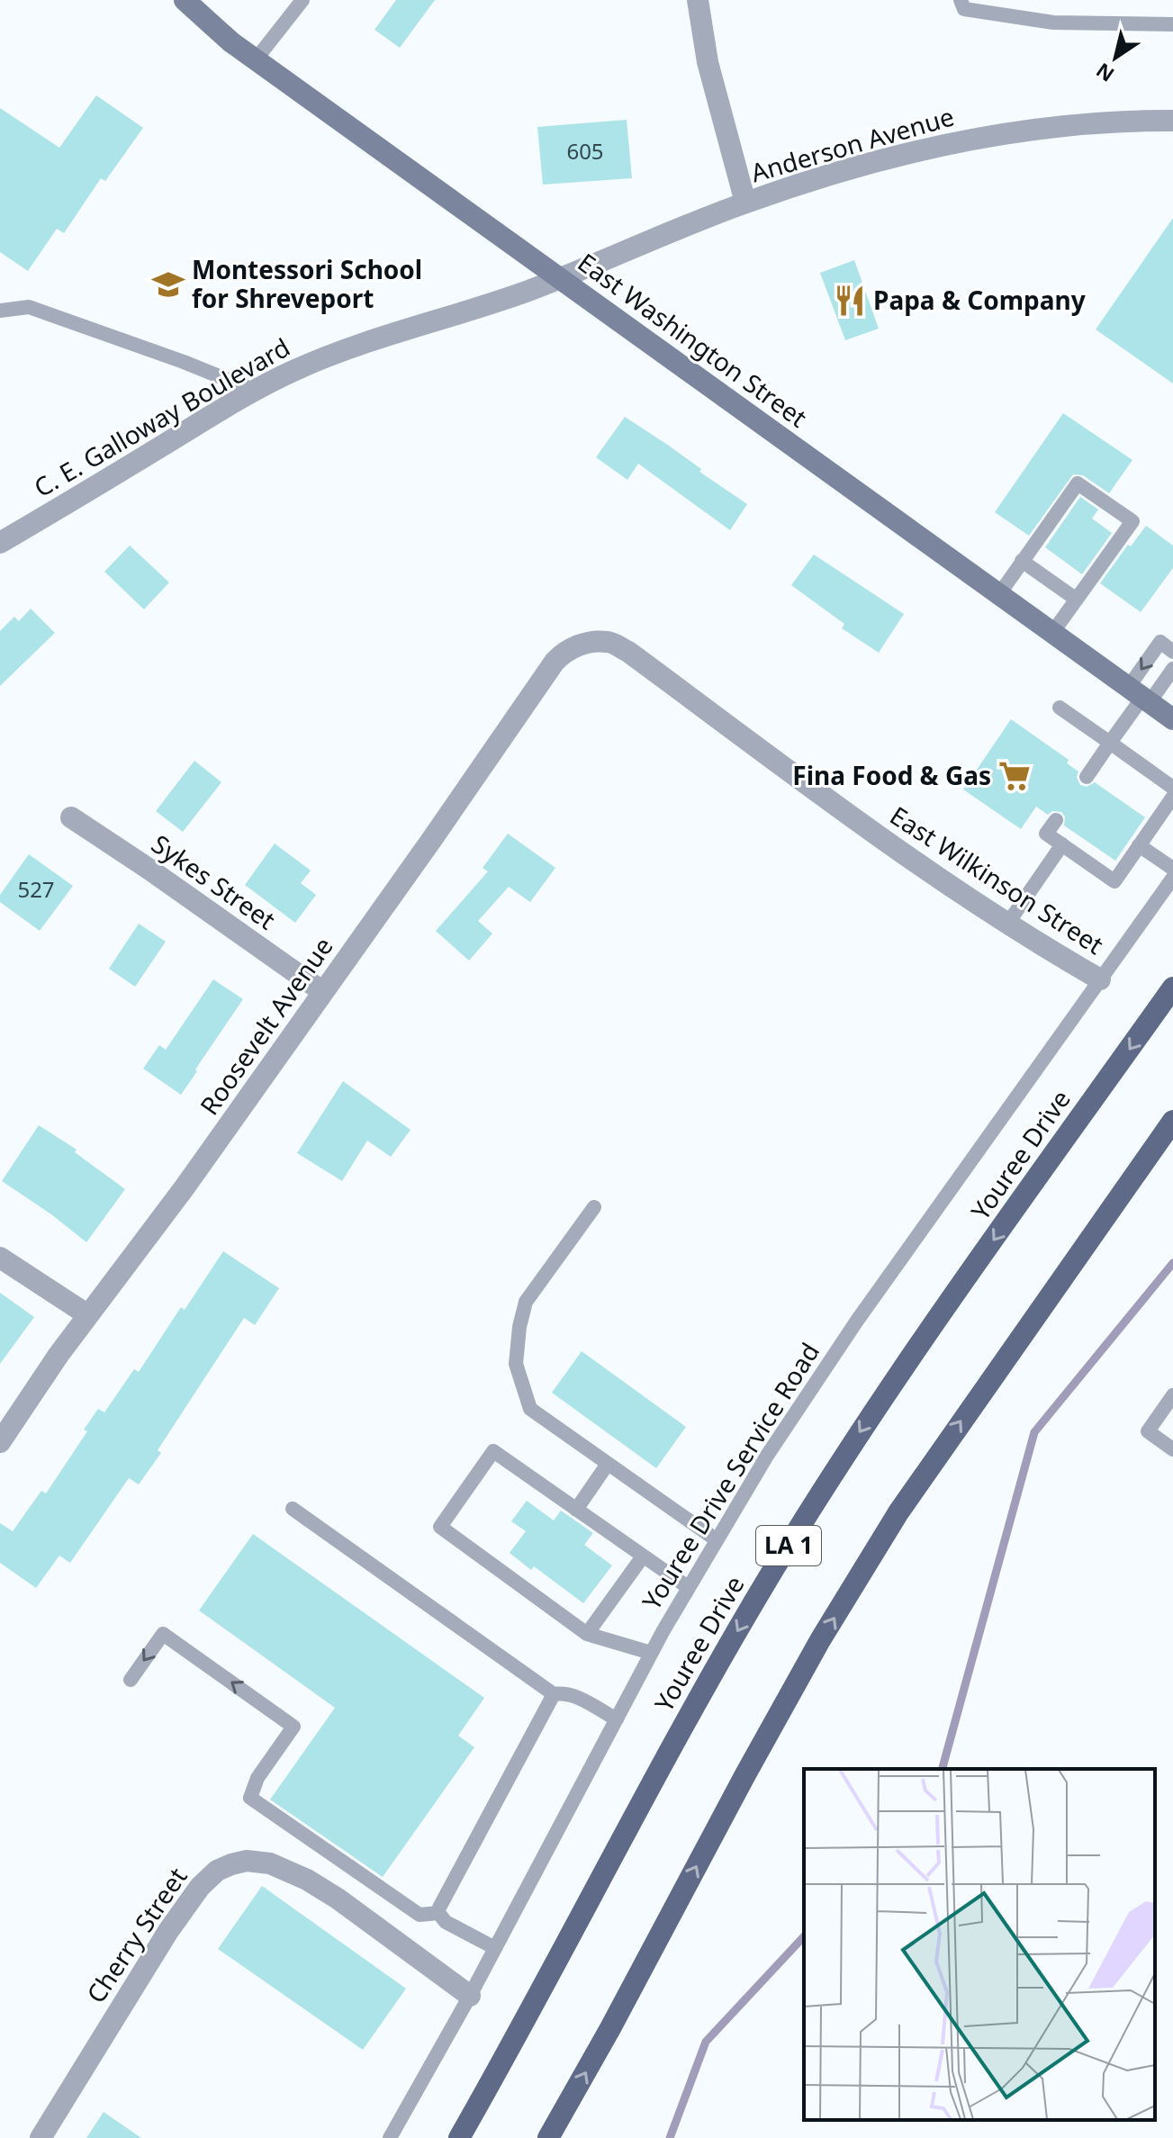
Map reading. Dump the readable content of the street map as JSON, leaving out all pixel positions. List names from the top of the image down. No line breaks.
{"streets":{"main road":["Youree Drive","LA 1"],"street":["Anderson Avenue","East Washington Street","C. E. Galloway Boulevard","East Wilkinson Street","Sykes Street","Roosevelt Avenue","Cherry Street"],"lane":["Youree Drive Service Road"]},"crossings":[["Anderson Avenue","East Washington Street"],["Anderson Avenue","C. E. Galloway Boulevard"],["East Washington Street","C. E. Galloway Boulevard"],["East Wilkinson Street","Roosevelt Avenue"],["East Wilkinson Street","Youree Drive Service Road"],["Sykes Street","Roosevelt Avenue"],["Youree Drive Service Road","Cherry Street"]],"places":{"school or university":["Montessori School for Shreveport"],"restaurant":["Papa & Company"],"supermarket":["Fina Food & Gas"]},"house_numbers":["605","527"],"north":"bottom left"}
